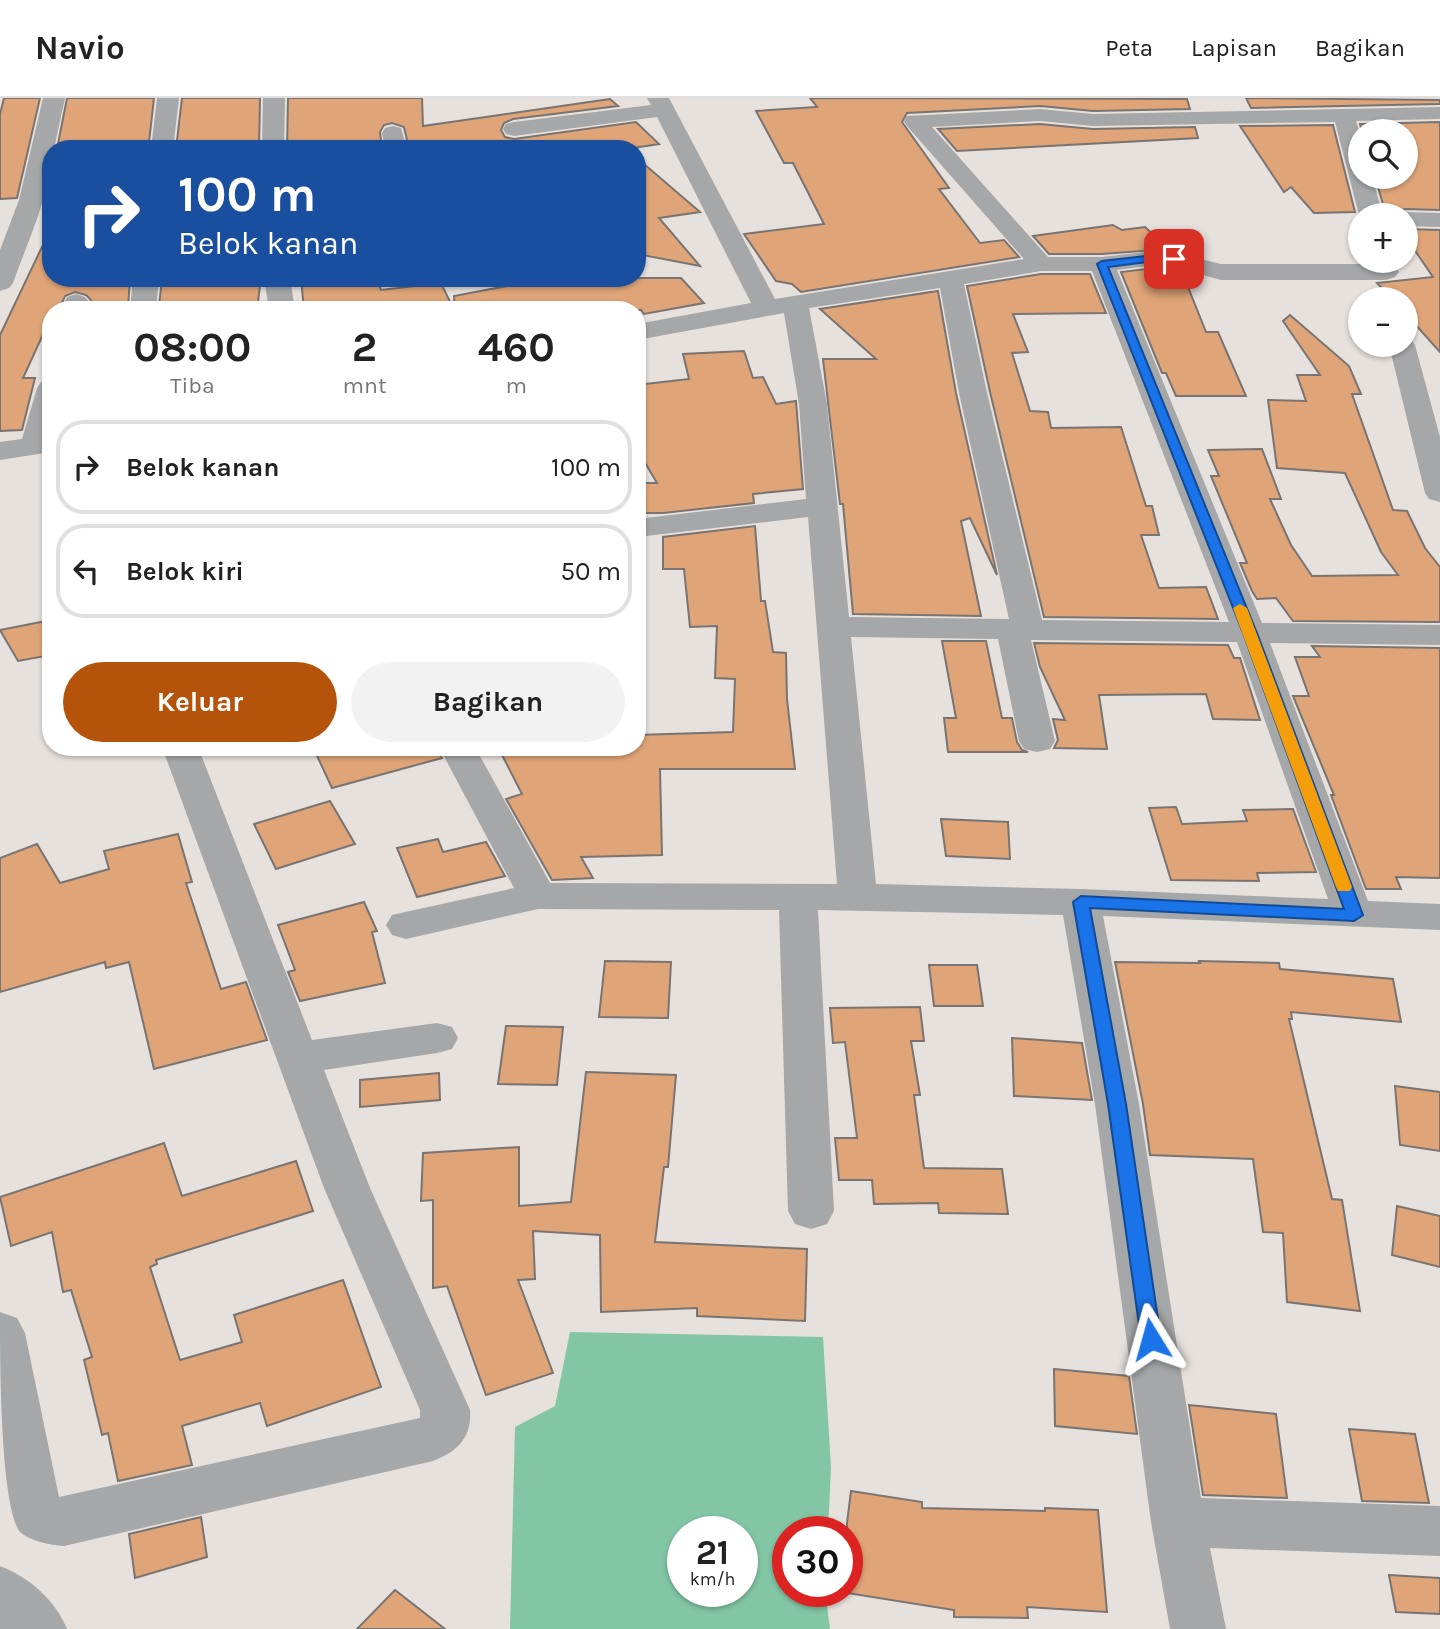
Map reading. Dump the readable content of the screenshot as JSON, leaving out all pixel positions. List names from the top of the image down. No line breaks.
{"page":{"header":"Navio","nav":["Peta","Lapisan","Bagikan"],"map_buttons":["+","−"],"turn":["100 m","Belok kanan"],"eta":["08:00","Tiba","2","mnt","460","m"],"list":[{"name":"Belok kanan","value":"100 m"},{"name":"Belok kiri","value":"50 m"}],"buttons":["Keluar","Bagikan"],"speed":"21 km/h","limit":"30"}}
